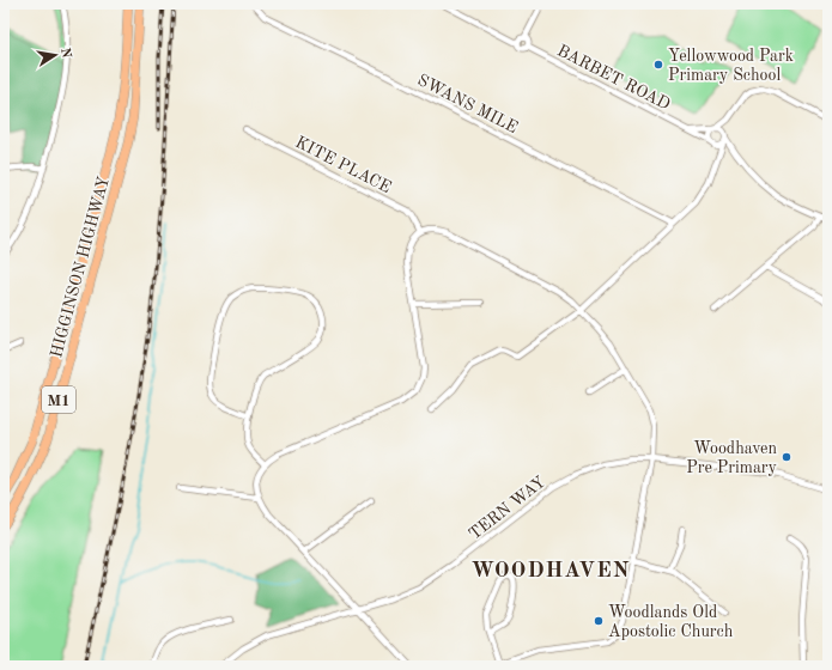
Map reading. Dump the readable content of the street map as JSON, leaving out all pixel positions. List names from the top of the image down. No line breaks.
{"streets":{"highway":["HIGGINSON HIGHWAY","M1"],"street":["BARBET ROAD","SWANS MILE","KITE PLACE","TERN WAY"]},"districts":["WOODHAVEN"],"places":["Yellowwood Park Primary School","Woodhaven Pre Primary","Woodlands Old Apostolic Church"],"north":"right"}
